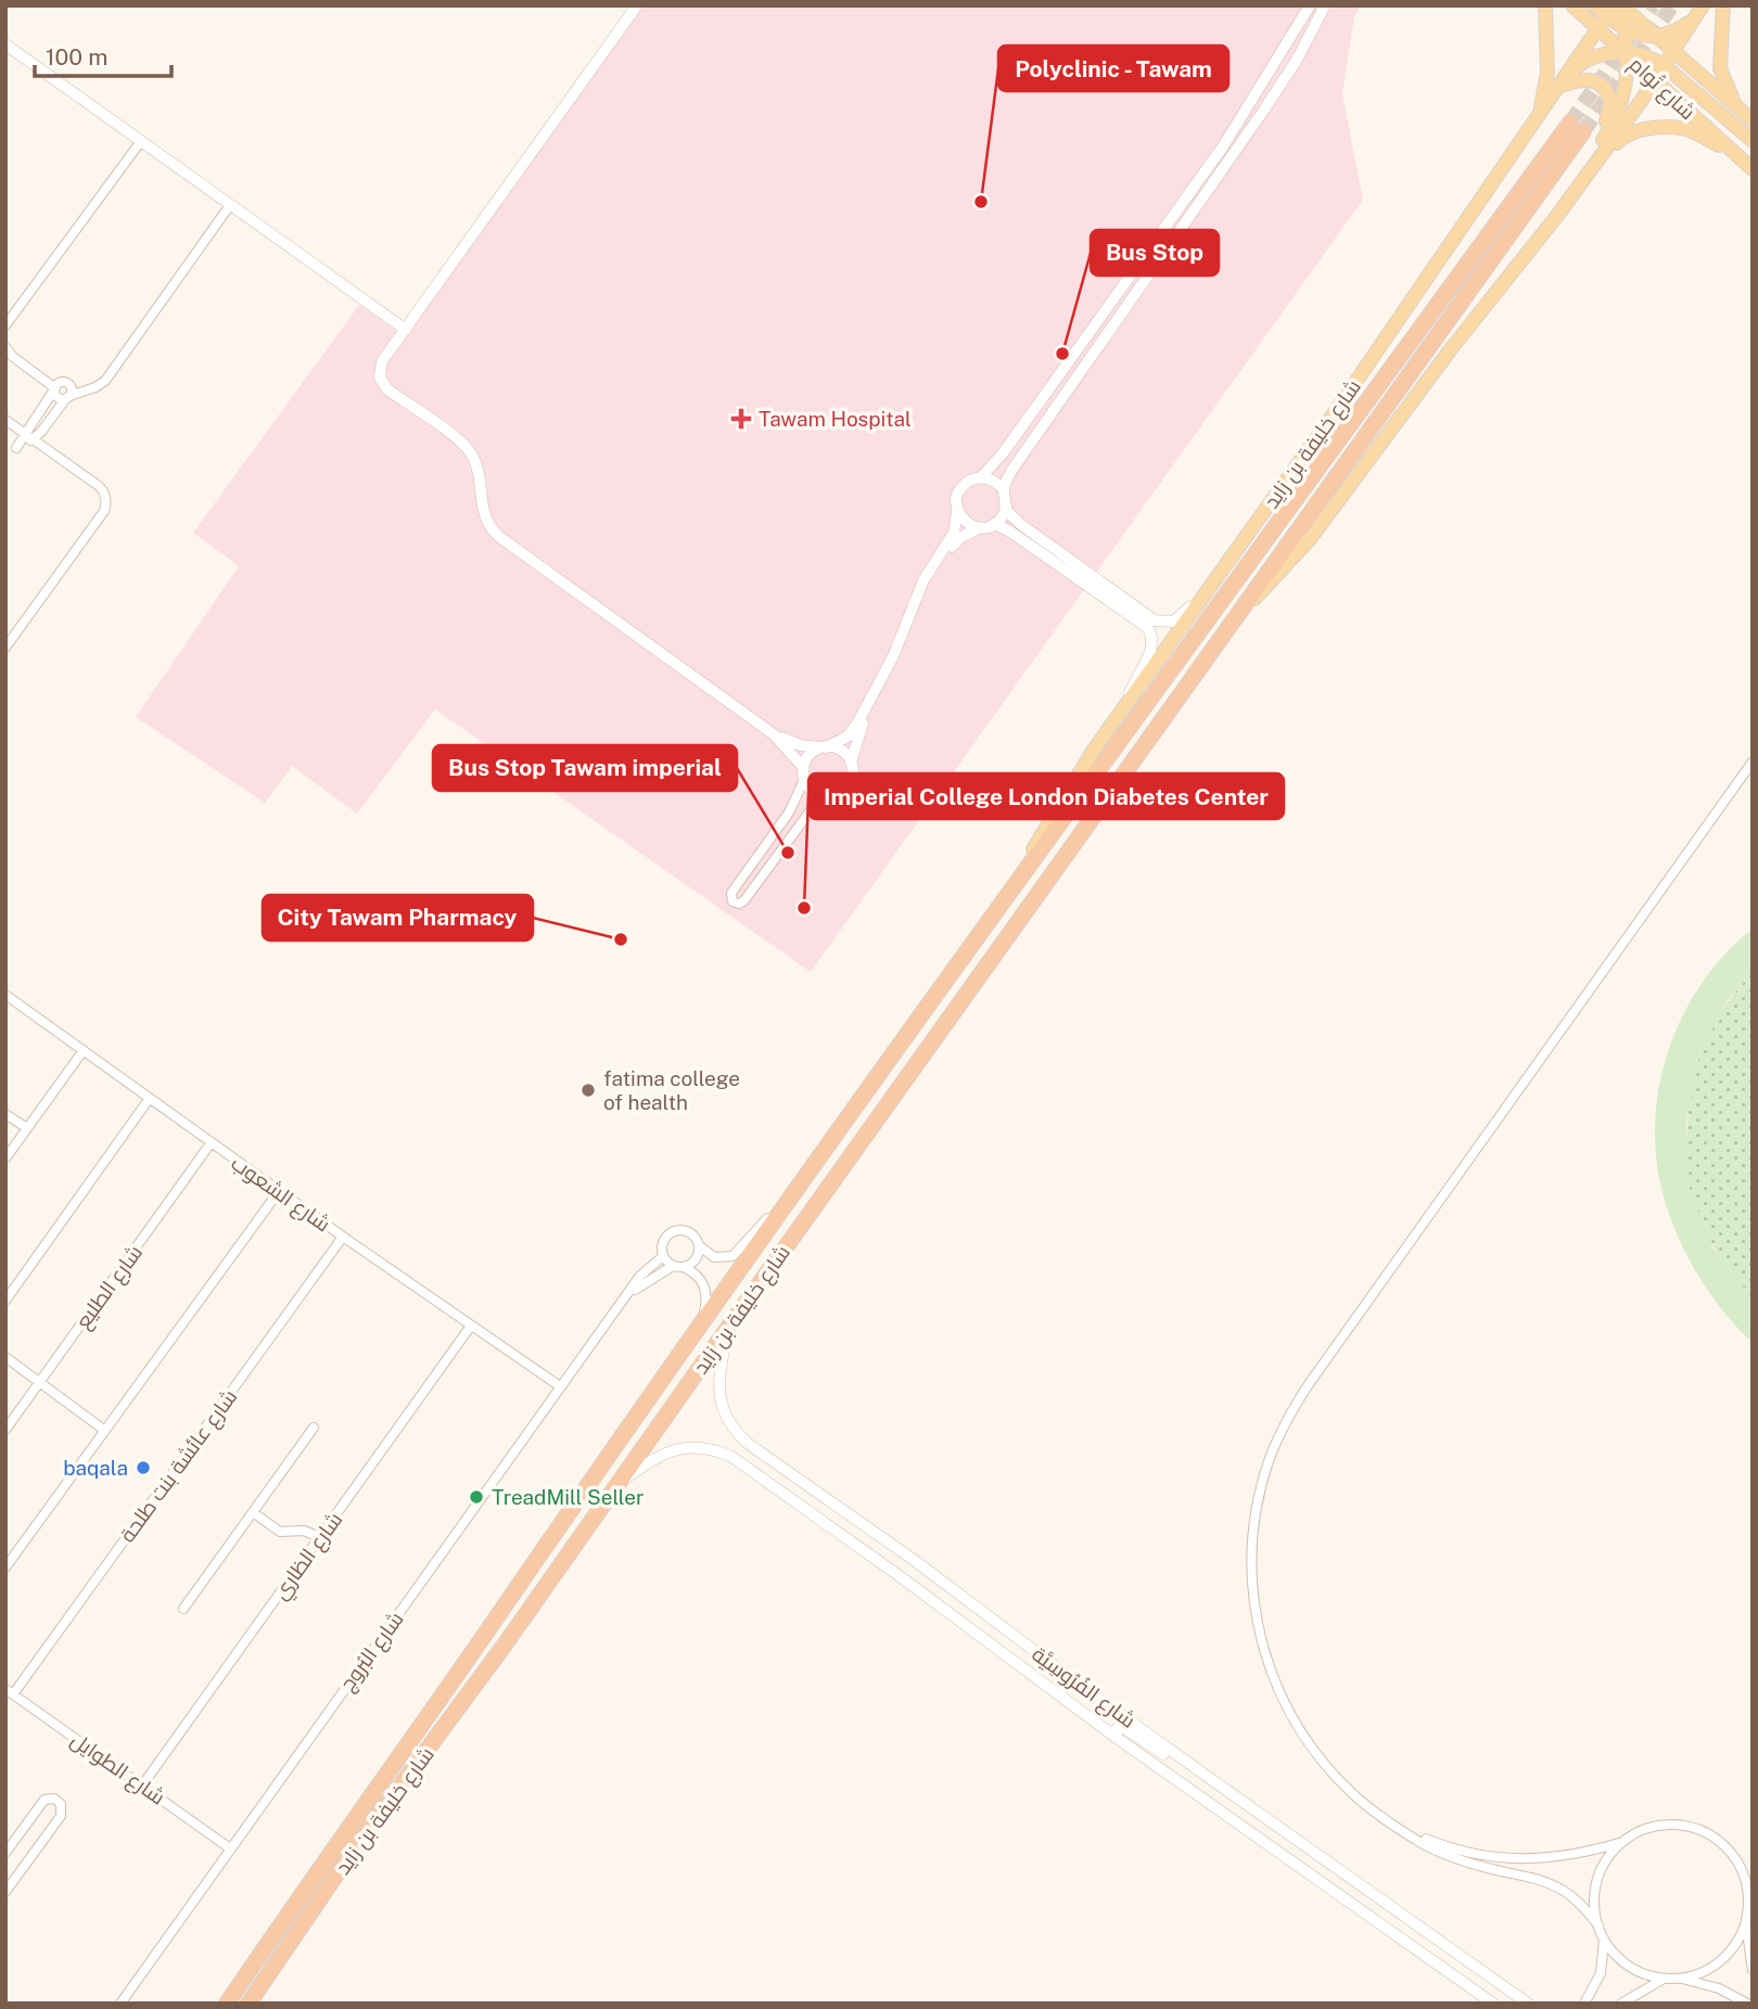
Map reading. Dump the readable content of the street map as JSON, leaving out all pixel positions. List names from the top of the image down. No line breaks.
{"streets":{"highway":["شارع خليفة بن زايد"],"main road":["شارع تُوام"],"street":["شارع الشعوب","شارع الطليع","شارع عائشة بنت طلحة","شارع الظاري","شارع البُروج","شارع الفُرُوسِيَّة","شارع الطوايل"]},"crossings":[["شارع تُوام","شارع خليفة بن زايد"],["شارع خليفة بن زايد","شارع الفُرُوسِيَّة"],["شارع الشعوب","شارع الطليع"],["شارع الشعوب","شارع عائشة بنت طلحة"],["شارع الشعوب","شارع الظاري"],["شارع الشعوب","شارع البُروج"],["شارع عائشة بنت طلحة","شارع الطوايل"],["شارع الظاري","شارع الطوايل"],["شارع البُروج","شارع الطوايل"]],"places":{"other":["Polyclinic - Tawam","Bus Stop","Bus Stop Tawam imperial","Imperial College London Diabetes Center","City Tawam Pharmacy","fatima college of health","baqala","TreadMill Seller"],"health":["Tawam Hospital"]},"scale_bar":"100 m"}
